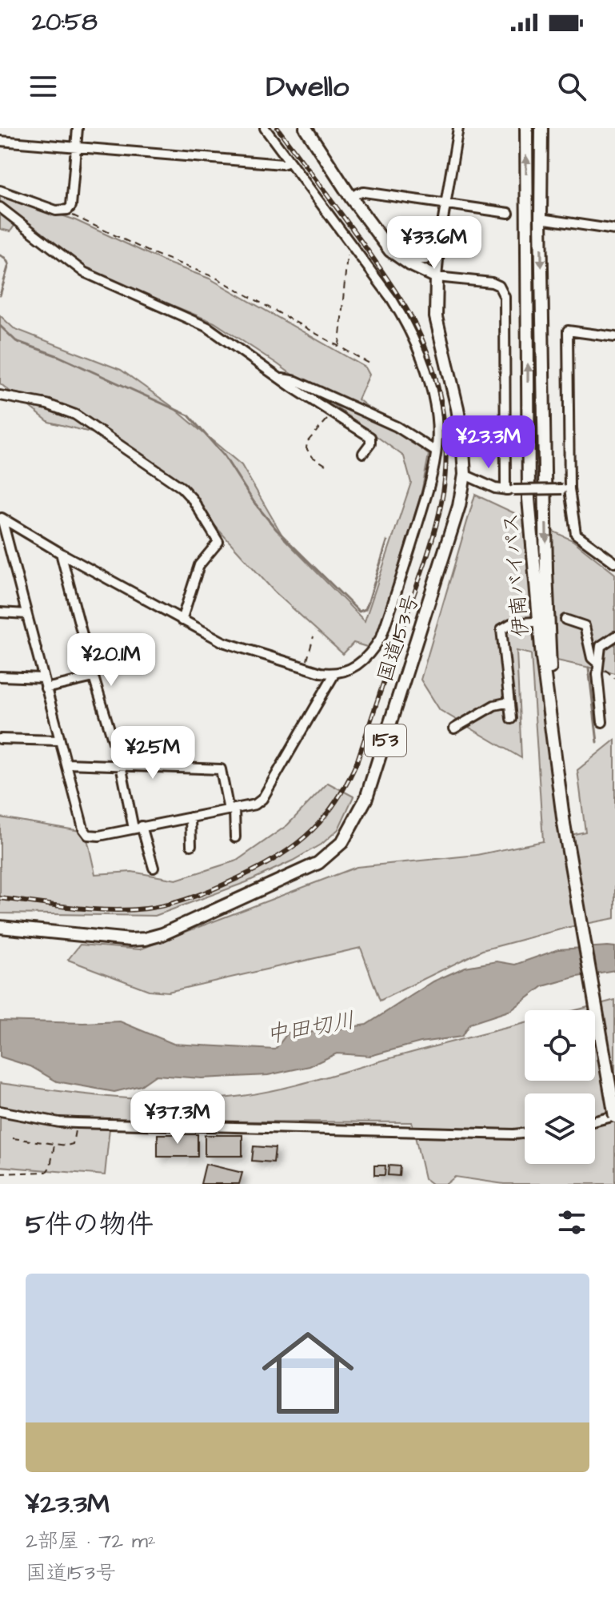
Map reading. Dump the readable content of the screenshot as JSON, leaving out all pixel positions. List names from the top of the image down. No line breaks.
{"streets":{"highway":["伊南バイパス","国道153号","153"]},"water":["中田切川"],"page":{"status":"20:58","header":"Dwello","price":["¥33.6M","¥23.3M","¥20.1M","¥25M","¥37.3M"],"heading":"5件の物件","list":[{"name":"¥23.3M","note":"2部屋 · 72 m² · 国道153号"}]}}
